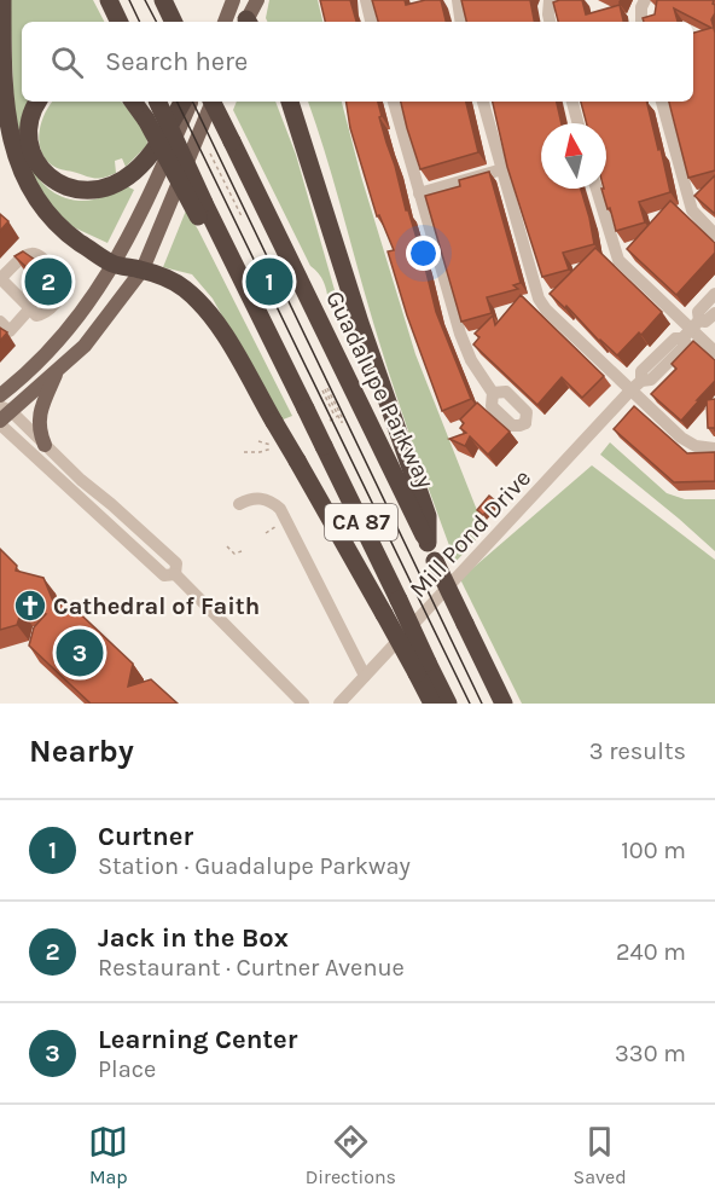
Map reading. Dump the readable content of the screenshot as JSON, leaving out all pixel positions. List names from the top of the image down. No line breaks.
{"streets":{"highway":["Guadalupe Parkway","CA 87"],"street":["Mill Pond Drive"]},"places":{"church":["Cathedral of Faith"]},"north":"top","page":{"search":"Search here","pins":["1","2","3"],"heading":["Nearby","3 results"],"list":[{"mark":"1","name":"Curtner","note":"Station · Guadalupe Parkway","value":"100 m"},{"mark":"2","name":"Jack in the Box","note":"Restaurant · Curtner Avenue","value":"240 m"},{"mark":"3","name":"Learning Center","note":"Place","value":"330 m"}],"nav":["Map","Directions","Saved"]}}
